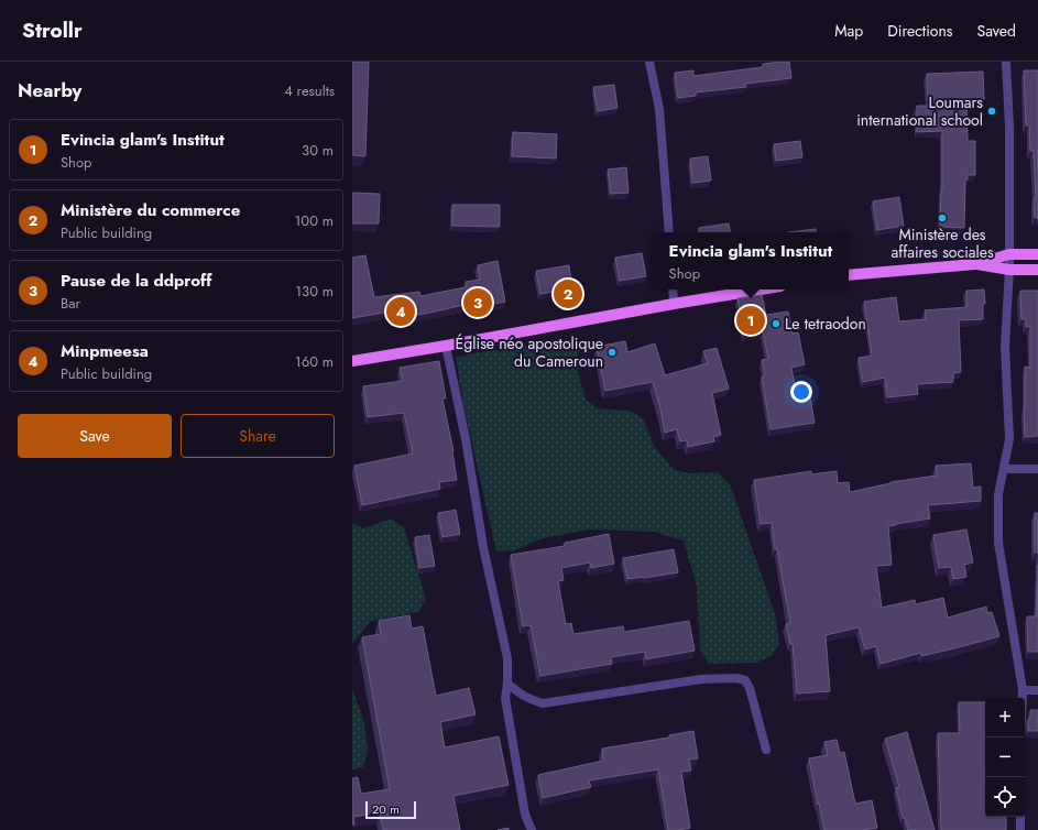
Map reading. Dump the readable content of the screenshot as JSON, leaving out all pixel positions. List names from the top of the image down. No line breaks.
{"places":["Loumars international school","Ministère des affaires sociales","Le tetraodon","Église néo apostolique du Cameroun"],"scale_bar":"20 m","page":{"header":"Strollr","nav":["Map","Directions","Saved"],"heading":["Nearby","4 results"],"list":[{"mark":"1","name":"Evincia glam's Institut","note":"Shop","value":"30 m"},{"mark":"2","name":"Ministère du commerce","note":"Public building","value":"100 m"},{"mark":"3","name":"Pause de la ddproff","note":"Bar","value":"130 m"},{"mark":"4","name":"Minpmeesa","note":"Public building","value":"160 m"}],"popup":["Evincia glam's Institut","Shop"],"pins":["2","3","4","1"],"buttons":["Save","Share"],"map_buttons":["+","−"],"scale":"20 m"}}
